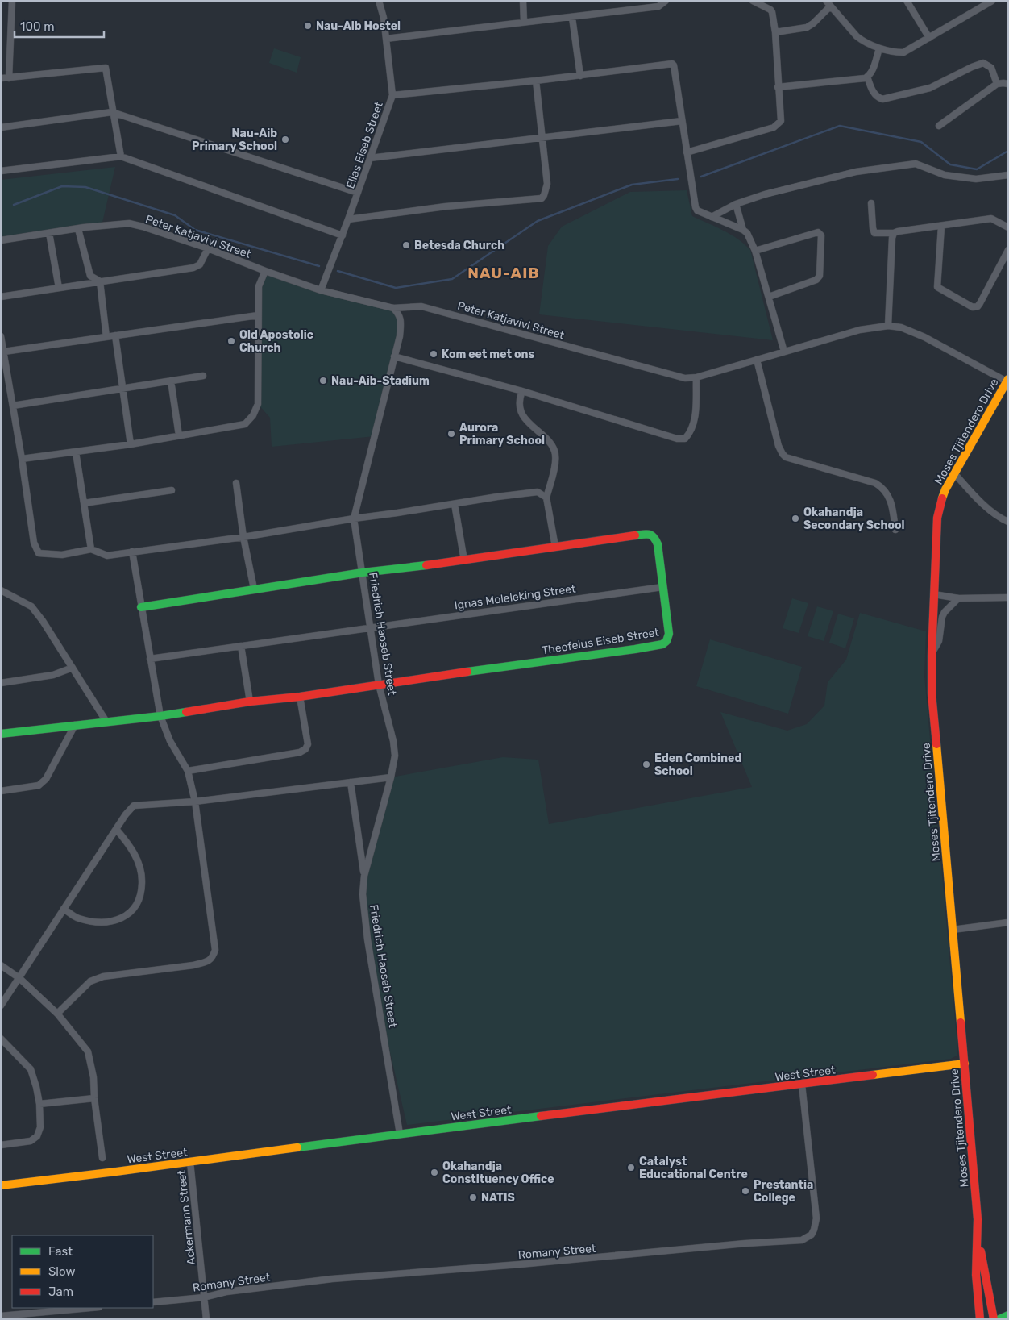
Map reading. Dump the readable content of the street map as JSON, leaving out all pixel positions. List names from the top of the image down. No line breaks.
{"streets":{"main road":["Moses Tjitendero Drive","Theofelus Eiseb Street","West Street"],"street":["Elias Eiseb Street","Peter Katjavivi Street","Ignas Moleleking Street","Friedrich Haoseb Street","Ackermann Street","Romany Street"]},"crossings":[["Elias Eiseb Street","Peter Katjavivi Street"],["Peter Katjavivi Street","Moses Tjitendero Drive"],["Peter Katjavivi Street","Friedrich Haoseb Street"],["Moses Tjitendero Drive","West Street"],["Ignas Moleleking Street","Friedrich Haoseb Street"],["Ignas Moleleking Street","Theofelus Eiseb Street"],["Friedrich Haoseb Street","Theofelus Eiseb Street"],["Friedrich Haoseb Street","West Street"],["West Street","Ackermann Street"],["West Street","Romany Street"],["Ackermann Street","Romany Street"]],"districts":["NAU-AIB"],"places":["Nau-Aib Hostel","Nau-Aib Primary School","Betesda Church","Old Apostolic Church","Kom eet met ons","Nau-Aib-Stadium","Aurora Primary School","Okahandja Secondary School","Eden Combined School","Catalyst Educational Centre","Okahandja Constituency Office","Prestantia College","NATIS"],"legend":["Fast","Slow","Jam"],"scale_bar":"100 m"}
